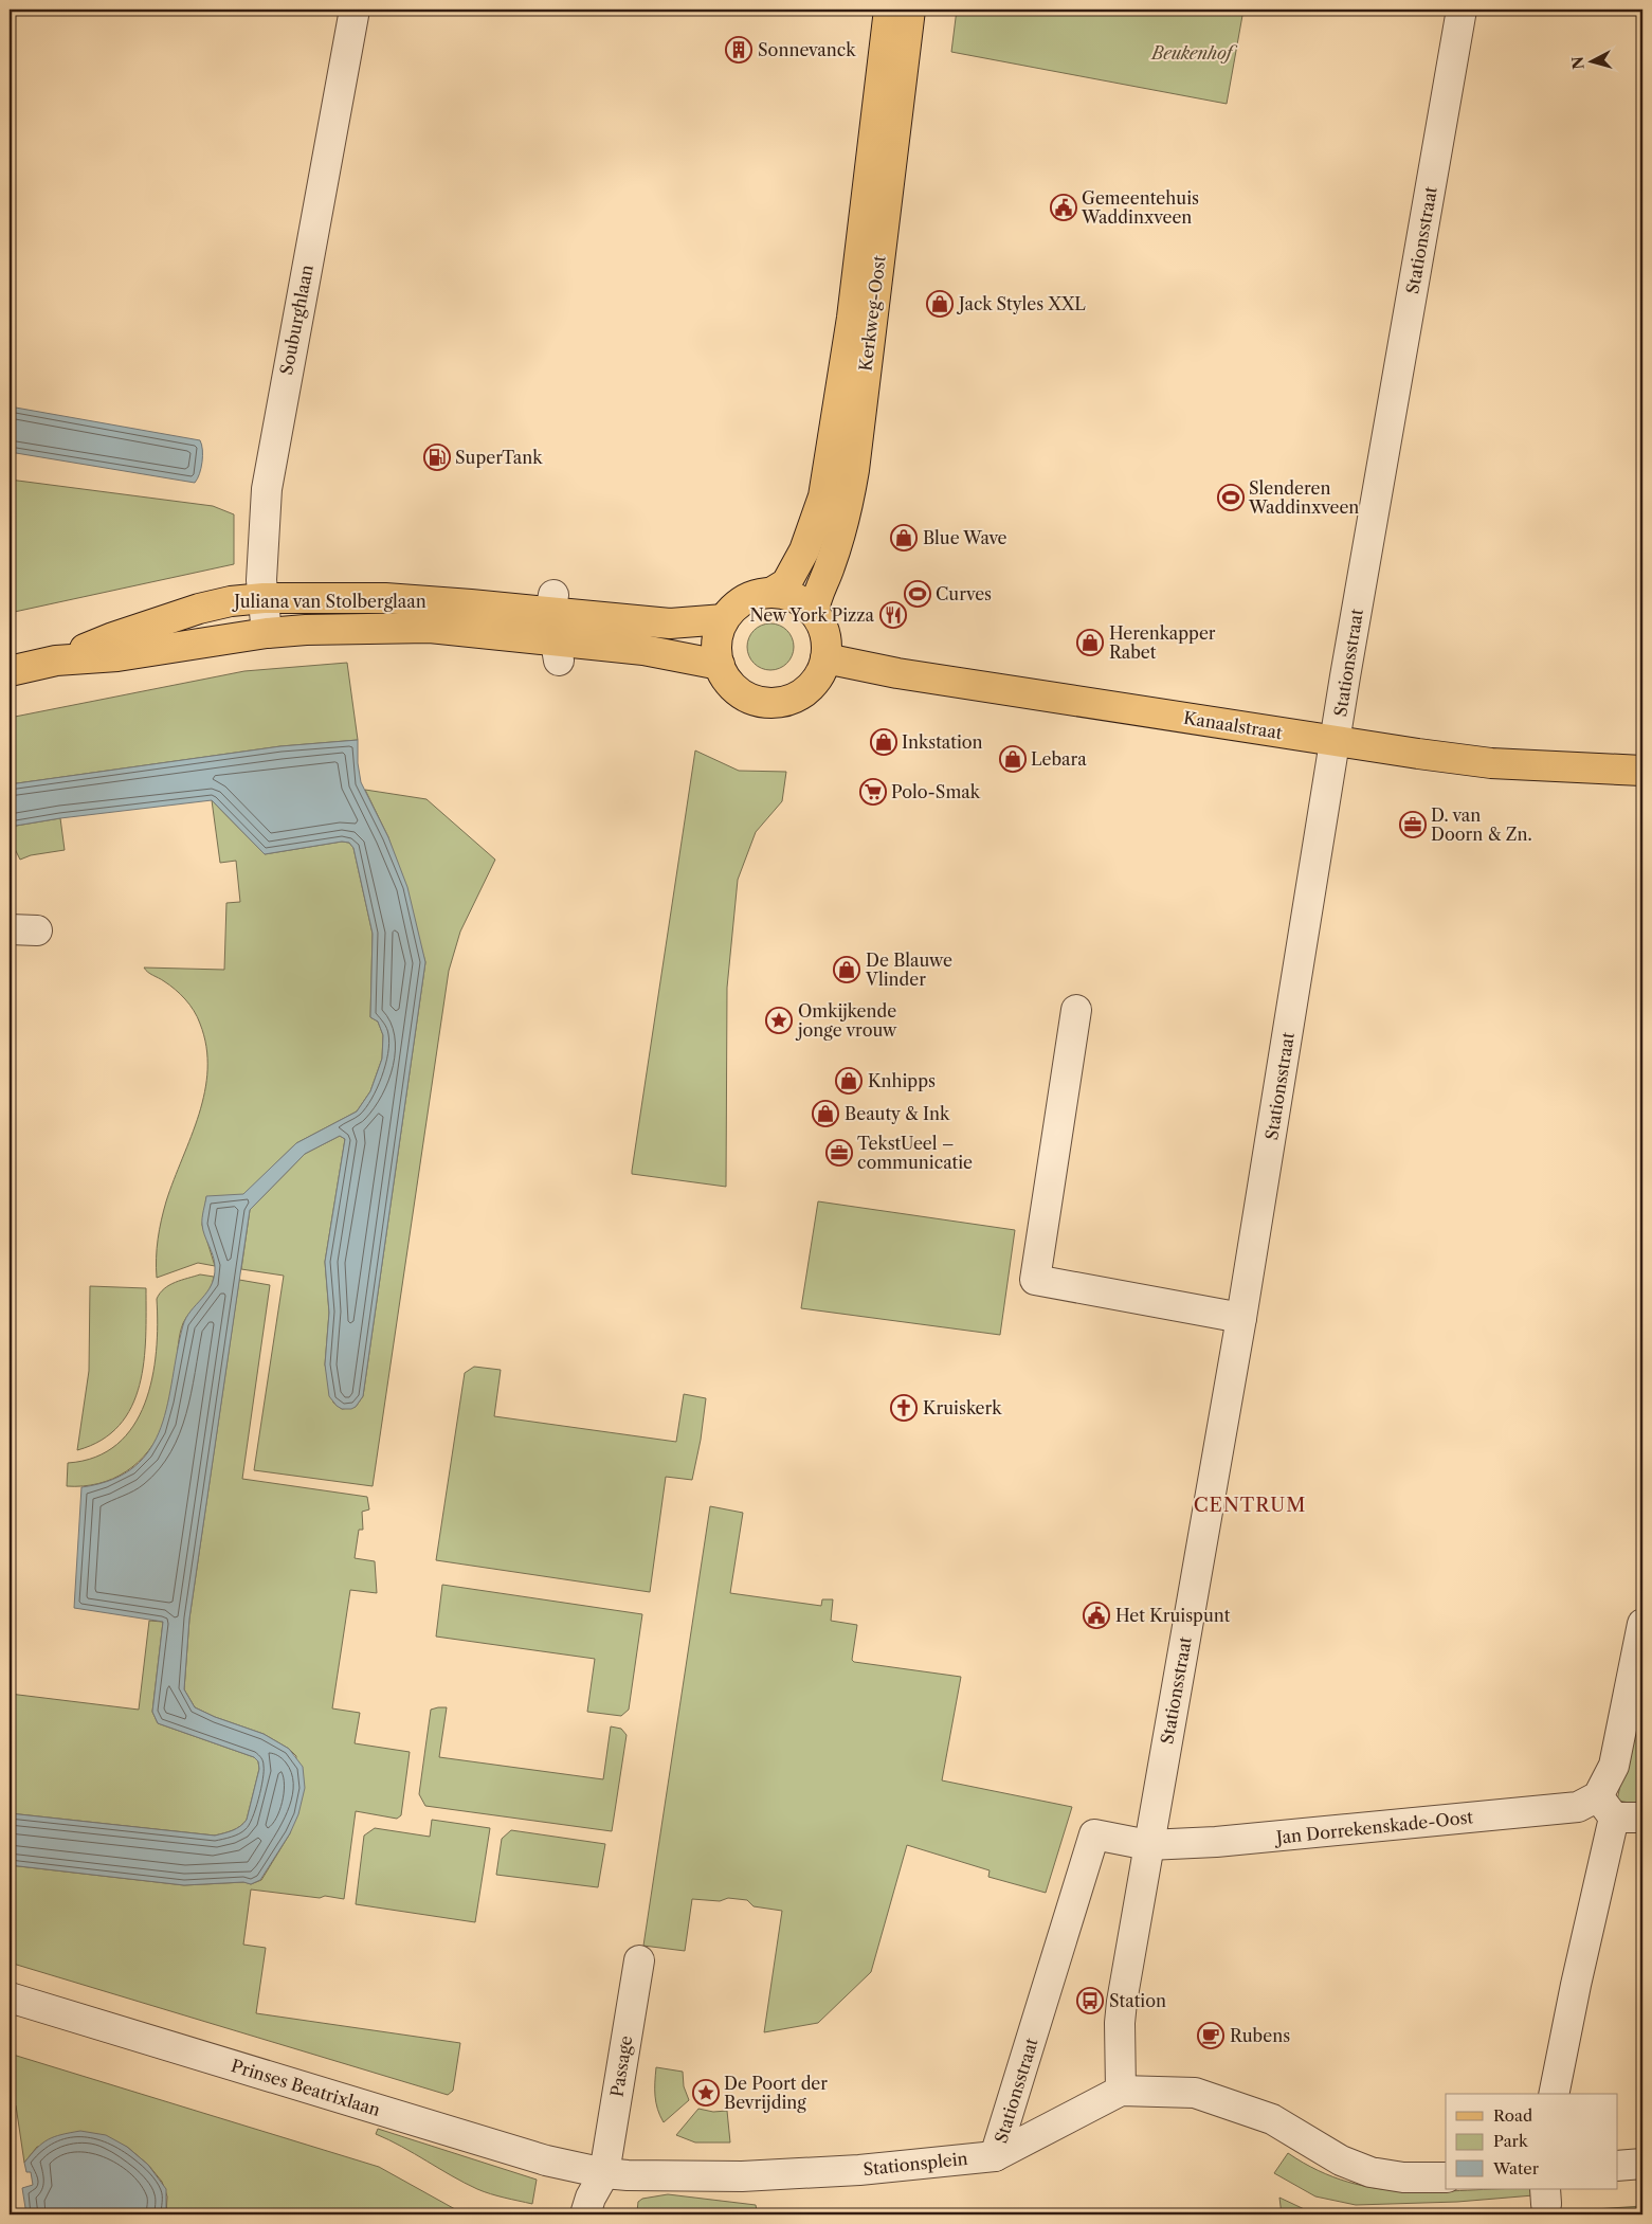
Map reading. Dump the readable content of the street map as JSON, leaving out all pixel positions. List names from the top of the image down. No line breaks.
{"streets":{"main road":["Kerkweg-Oost","Juliana van Stolberglaan","Kanaalstraat"],"street":["Stationsstraat","Souburghlaan","Jan Dorrekenskade-Oost","Passage","Prinses Beatrixlaan","Stationsplein"]},"crossings":[["Stationsstraat","Kanaalstraat"],["Stationsstraat","Jan Dorrekenskade-Oost"],["Stationsstraat","Stationsplein"],["Kerkweg-Oost","Juliana van Stolberglaan"],["Kerkweg-Oost","Kanaalstraat"],["Souburghlaan","Juliana van Stolberglaan"],["Juliana van Stolberglaan","Kanaalstraat"],["Passage","Prinses Beatrixlaan"],["Passage","Stationsplein"],["Prinses Beatrixlaan","Stationsplein"]],"districts":["CENTRUM"],"parks":["Beukenhof"],"places":{"building":["Sonnevanck"],"public building":["Gemeentehuis Waddinxveen","Het Kruispunt"],"shop":["Jack Styles XXL","Blue Wave","Herenkapper Rabet","Inkstation","Lebara","De Blauwe Vlinder","Knhipps","Beauty & Ink"],"fuel station":["SuperTank"],"sports":["Slenderen Waddinxveen","Curves"],"restaurant":["New York Pizza"],"supermarket":["Polo-Smak"],"office":["D. van Doorn & Zn.","TekstUeel – communicatie"],"place":["Omkijkende jonge vrouw","De Poort der Bevrijding"],"church":["Kruiskerk"],"bus stop":["Station"],"cafe":["Rubens"]},"legend":["Road","Park","Water"],"north":"left"}
